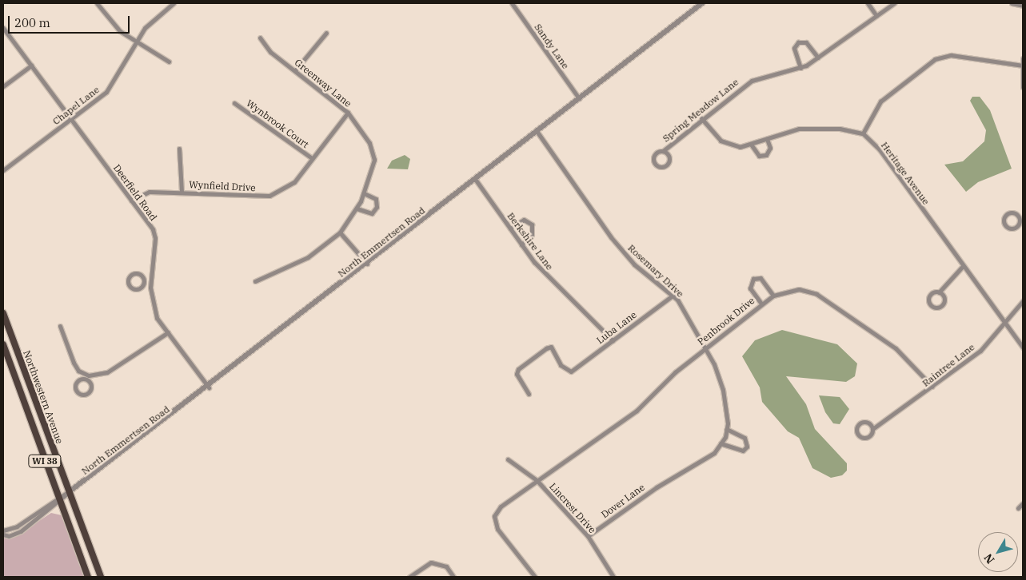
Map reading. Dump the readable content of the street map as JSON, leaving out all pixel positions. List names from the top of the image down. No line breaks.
{"streets":{"main road":["Northwestern Avenue","WI 38"],"street":["Sandy Lane","Greenway Lane","Chapel Lane","Spring Meadow Lane","Wynbrook Court","Heritage Avenue","Wynfield Drive","Deerfield Road","Berkshire Lane","North Emmertsen Road","Rosemary Drive","Penbrook Drive","Luba Lane","Raintree Lane","Dover Lane","Lincrest Drive"]},"crossings":[["Sandy Lane","North Emmertsen Road"],["Greenway Lane","Wynfield Drive"],["Chapel Lane","Deerfield Road"],["Wynbrook Court","Wynfield Drive"],["Heritage Avenue","Raintree Lane"],["Wynfield Drive","Deerfield Road"],["Deerfield Road","North Emmertsen Road"],["Berkshire Lane","North Emmertsen Road"],["Berkshire Lane","Luba Lane"],["North Emmertsen Road","Rosemary Drive"],["North Emmertsen Road","Northwestern Avenue"],["Rosemary Drive","Penbrook Drive"],["Rosemary Drive","Luba Lane"],["Rosemary Drive","Dover Lane"],["Penbrook Drive","Raintree Lane"],["Penbrook Drive","Lincrest Drive"],["Dover Lane","Lincrest Drive"]],"scale_bar":"200 m","north":"bottom left"}
